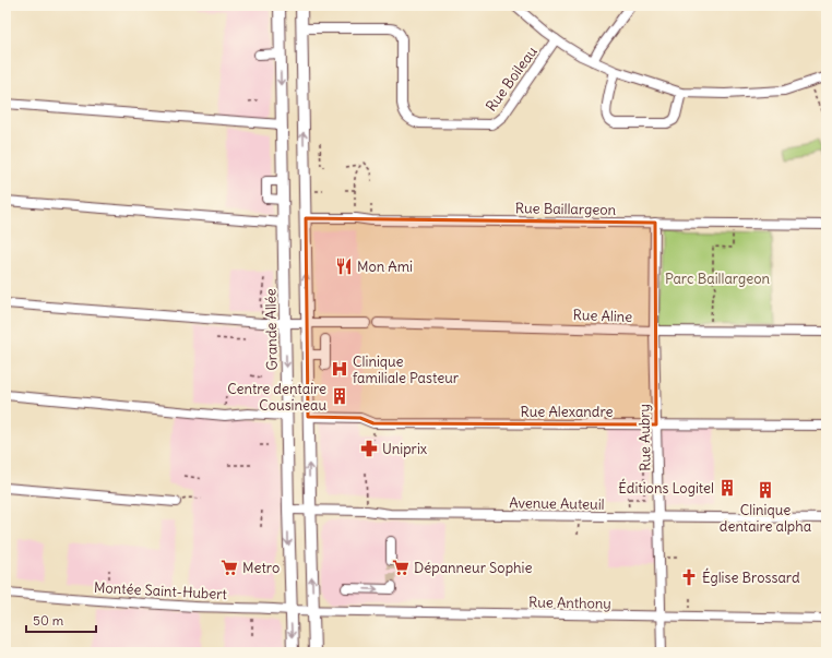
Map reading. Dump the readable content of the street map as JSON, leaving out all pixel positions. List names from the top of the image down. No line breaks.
{"streets":{"main road":["Grande Allée"],"street":["Rue Boileau","Rue Baillargeon","Rue Aline","Rue Alexandre","Rue Aubry","Avenue Auteuil","Montée Saint-Hubert","Rue Anthony"]},"crossings":[["Rue Baillargeon","Rue Aubry"],["Rue Aline","Rue Aubry"],["Grande Allée","Avenue Auteuil"],["Grande Allée","Montée Saint-Hubert"],["Rue Alexandre","Rue Aubry"],["Rue Aubry","Avenue Auteuil"],["Rue Aubry","Rue Anthony"],["Montée Saint-Hubert","Rue Anthony"]],"parks":["Parc Baillargeon"],"places":{"restaurant":["Mon Ami"],"hospital":["Clinique familiale Pasteur"],"building":["Centre dentaire Cousineau","Éditions Logitel","Clinique dentaire alpha"],"pharmacy":["Uniprix"],"supermarket":["Metro","Dépanneur Sophie"],"church":["Église Brossard"]},"scale_bar":"50 m"}
